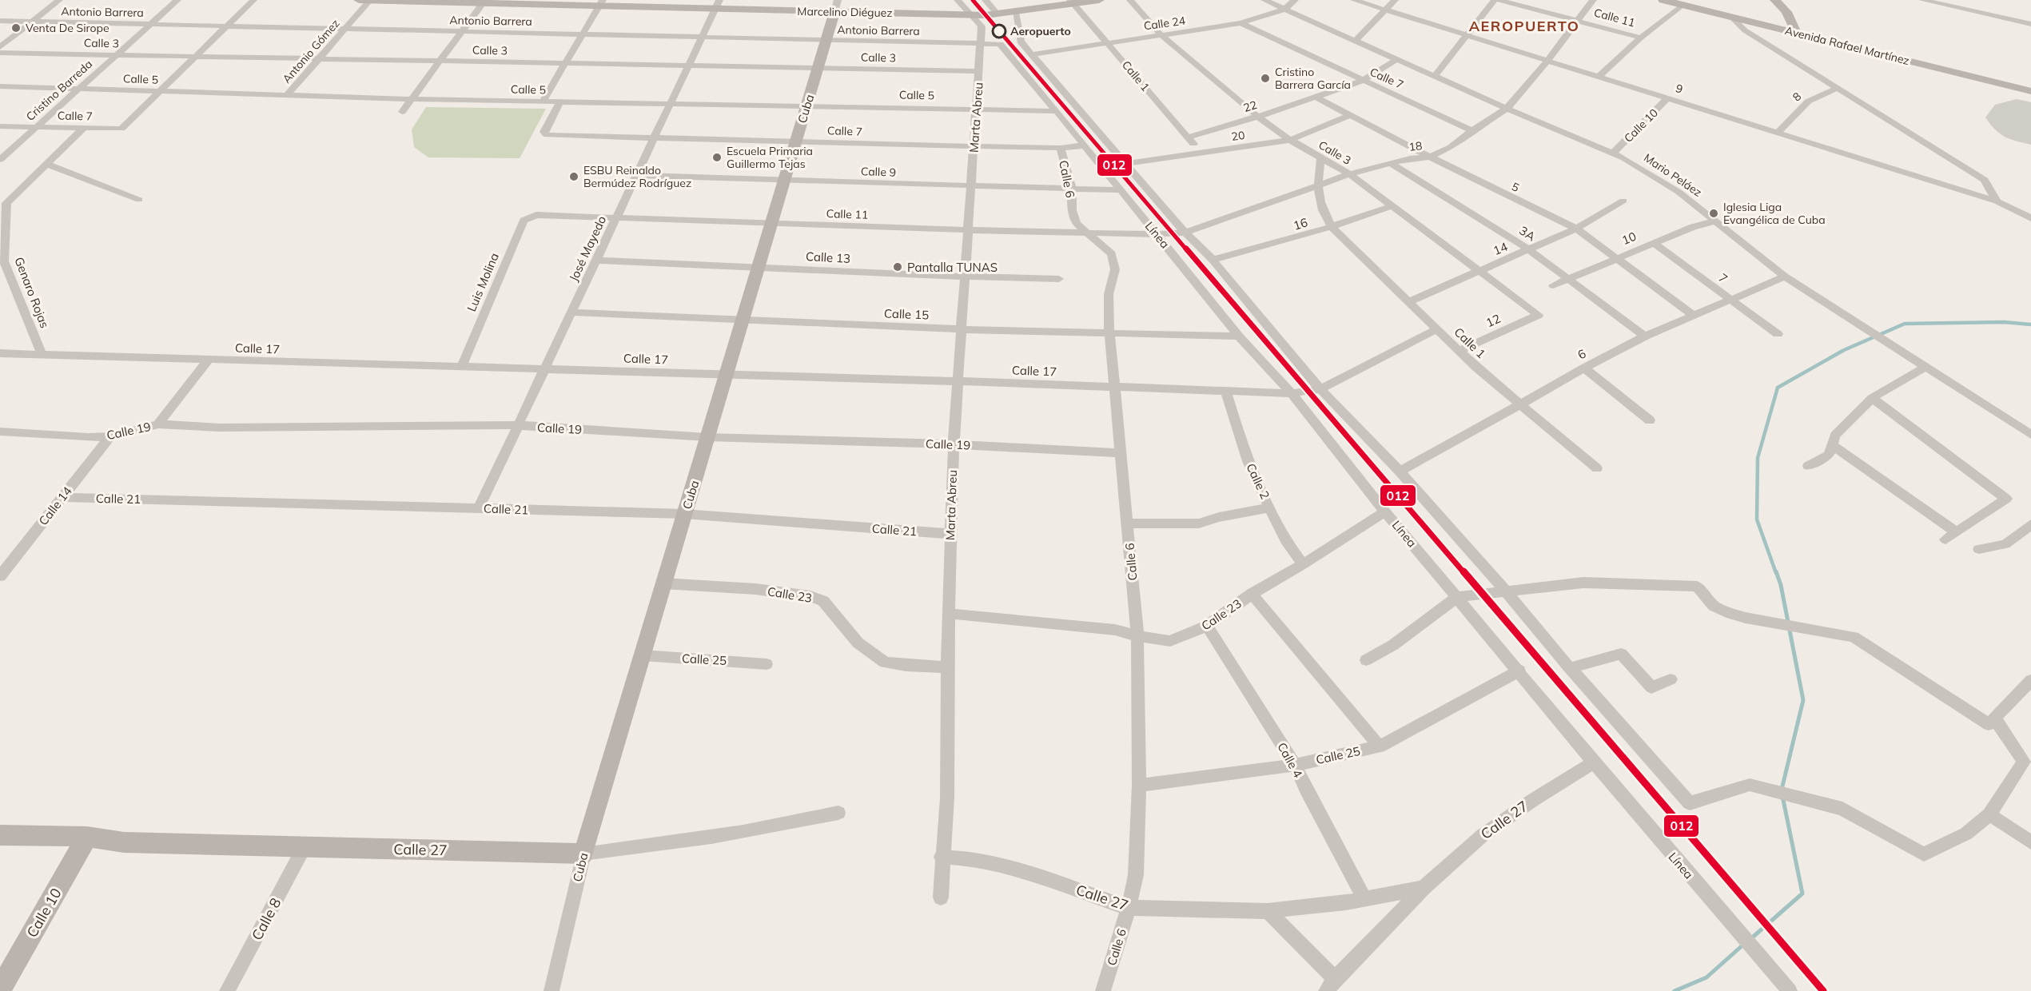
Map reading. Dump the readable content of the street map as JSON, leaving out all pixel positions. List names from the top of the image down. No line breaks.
{"streets":{"street":["Antonio Barrera","Marcelino Diéguez","Calle 11","Calle 24","Calle 3","Avenida Rafael Martínez","Antonio Gómez","Calle 1","Calle 7","Calle 5","9","Cristino Barreda","8","22","Cuba","Marta Abreu","Calle 10","20","18","Calle 9","Mario Peláez","Calle 6","5","16","3A","Línea","10","José Mayedo","14","Calle 13","7","Luis Molina","Genaro Rojas","Calle 15","12","Calle 17","6","Calle 19","Calle 2","Calle 21","Calle 14","Calle 23","Calle 25","Calle 4","Calle 27","Calle 8"]},"crossings":[["Antonio Barrera","Antonio Gómez"],["Antonio Barrera","Cristino Barreda"],["Antonio Barrera","Cuba"],["Antonio Barrera","Marta Abreu"],["Antonio Barrera","Línea"],["Antonio Barrera","José Mayedo"],["Marcelino Diéguez","Antonio Gómez"],["Marcelino Diéguez","Calle 1"],["Marcelino Diéguez","Cuba"],["Marcelino Diéguez","Marta Abreu"],["Marcelino Diéguez","Línea"],["Marcelino Diéguez","José Mayedo"],["Calle 11","Cuba"],["Calle 11","Marta Abreu"],["Calle 11","18"],["Calle 11","Calle 6"],["Calle 11","Línea"],["Calle 11","José Mayedo"],["Calle 11","Luis Molina"],["Calle 24","Calle 3"],["Calle 24","Calle 1"],["Calle 24","Calle 7"],["Calle 24","Mario Peláez"],["Calle 24","Línea"],["Calle 3","Antonio Gómez"],["Calle 3","Calle 1"],["Calle 3","Cristino Barreda"],["Calle 3","22"],["Calle 3","Cuba"],["Calle 3","Marta Abreu"],["Calle 3","20"],["Calle 3","18"],["Calle 3","16"],["Calle 3","José Mayedo"],["Calle 3","14"],["Calle 3","12"],["Antonio Gómez","Calle 5"],["Calle 1","22"],["Calle 1","20"],["Calle 1","18"],["Calle 1","16"],["Calle 1","14"],["Calle 1","12"],["Calle 1","6"],["Calle 7","Calle 5"],["Calle 7","Cristino Barreda"],["Calle 7","22"],["Calle 7","Cuba"],["Calle 7","Marta Abreu"],["Calle 7","18"],["Calle 7","Calle 6"],["Calle 7","Línea"],["Calle 7","José Mayedo"],["Calle 7","Genaro Rojas"],["Calle 5","Cristino Barreda"],["Calle 5","Cuba"],["Calle 5","Marta Abreu"],["Calle 5","Línea"],["Calle 5","José Mayedo"],["9","8"],["9","Calle 10"],["9","18"],["22","Mario Peláez"],["22","5"],["Cuba","Calle 9"],["Cuba","Calle 13"],["Cuba","Calle 15"],["Cuba","Calle 17"],["Cuba","Calle 19"],["Cuba","Calle 21"],["Cuba","Calle 23"],["Cuba","Calle 25"],["Cuba","Calle 27"],["Marta Abreu","Calle 9"],["Marta Abreu","Línea"],["Marta Abreu","Calle 13"],["Marta Abreu","Calle 15"],["Marta Abreu","Calle 17"],["Marta Abreu","Calle 19"],["Marta Abreu","Calle 21"],["Marta Abreu","Calle 23"],["Marta Abreu","Calle 27"],["Calle 10","Mario Peláez"],["Calle 10","Calle 27"],["20","5"],["20","Línea"],["18","Mario Peláez"],["18","5"],["18","3A"],["18","Línea"],["Calle 9","Calle 6"],["Calle 9","Línea"],["Calle 9","José Mayedo"],["Mario Peláez","10"],["Mario Peláez","6"],["Calle 6","Calle 15"],["Calle 6","Calle 17"],["Calle 6","Calle 19"],["Calle 6","Calle 23"],["Calle 6","Calle 25"],["Calle 6","Calle 27"],["5","10"],["5","14"],["5","6"],["16","Línea"],["3A","10"],["3A","14"],["3A","6"],["Línea","Calle 15"],["Línea","Calle 17"],["Línea","6"],["Línea","Calle 23"],["Línea","Calle 25"],["Línea","Calle 27"],["10","7"],["José Mayedo","Calle 13"],["José Mayedo","Calle 15"],["José Mayedo","Calle 17"],["José Mayedo","Calle 19"],["José Mayedo","Calle 21"],["7","6"],["Luis Molina","Calle 17"],["Genaro Rojas","Calle 17"],["Calle 17","Calle 2"],["Calle 19","Calle 14"],["Calle 2","Calle 23"],["Calle 21","Calle 14"],["Calle 23","Calle 4"],["Calle 25","Calle 4"],["Calle 4","Calle 27"],["Calle 27","Calle 8"]],"districts":["AEROPUERTO"],"places":["Venta De Sirope","Aeropuerto","Cristino Barrera García","Escuela Primaria Guillermo Tejas","ESBU Reinaldo Bermúdez Rodríguez","Iglesia Liga Evangélica de Cuba","Pantalla TUNAS"],"lines":["transit line 012"]}
